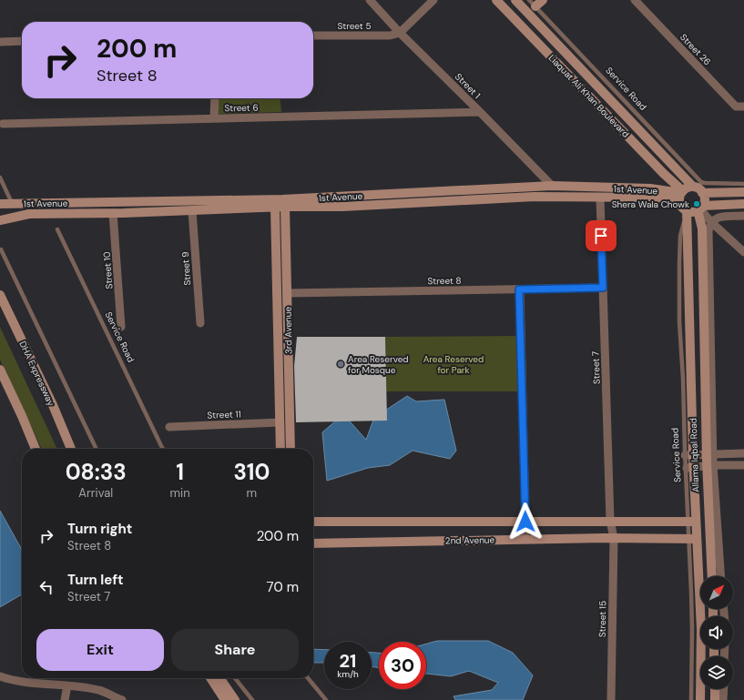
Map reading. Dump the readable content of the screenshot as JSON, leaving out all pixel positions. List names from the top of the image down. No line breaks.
{"streets":{"main road":["Liaquat Ali Khan Boulevard","1st Avenue","3rd Avenue","DHA Expressway","Allama Iqbal Road","2nd Avenue"],"street":["Street 5","Street 26","Street 1","Street 6","Street 9","Street 10","Street 8","Street 7","Street 11","Street 15"],"lane":["Service Road"]},"crossings":[["Street 5","Street 1"],["Street 1","Street 6"],["Street 1","1st Avenue"],["Service Road","Liaquat Ali Khan Boulevard"],["Service Road","1st Avenue"],["Service Road","Allama Iqbal Road"],["Liaquat Ali Khan Boulevard","1st Avenue"],["Liaquat Ali Khan Boulevard","Allama Iqbal Road"],["1st Avenue","Allama Iqbal Road"],["Street 8","3rd Avenue"],["Street 8","Street 7"],["3rd Avenue","Street 11"],["Street 7","2nd Avenue"],["Street 7","Street 15"],["Allama Iqbal Road","2nd Avenue"],["2nd Avenue","Street 15"]],"parks":["Area Reserved for Park"],"places":["Shera Wala Chowk","Area Reserved for Mosque"],"north":"top right","page":{"turn":["200 m","Street 8"],"eta":["08:33","Arrival","1","min","310","m"],"list":[{"name":"Turn right","note":"Street 8","value":"200 m"},{"name":"Turn left","note":"Street 7","value":"70 m"}],"buttons":["Exit","Share"],"speed":"21 km/h","limit":"30"}}
